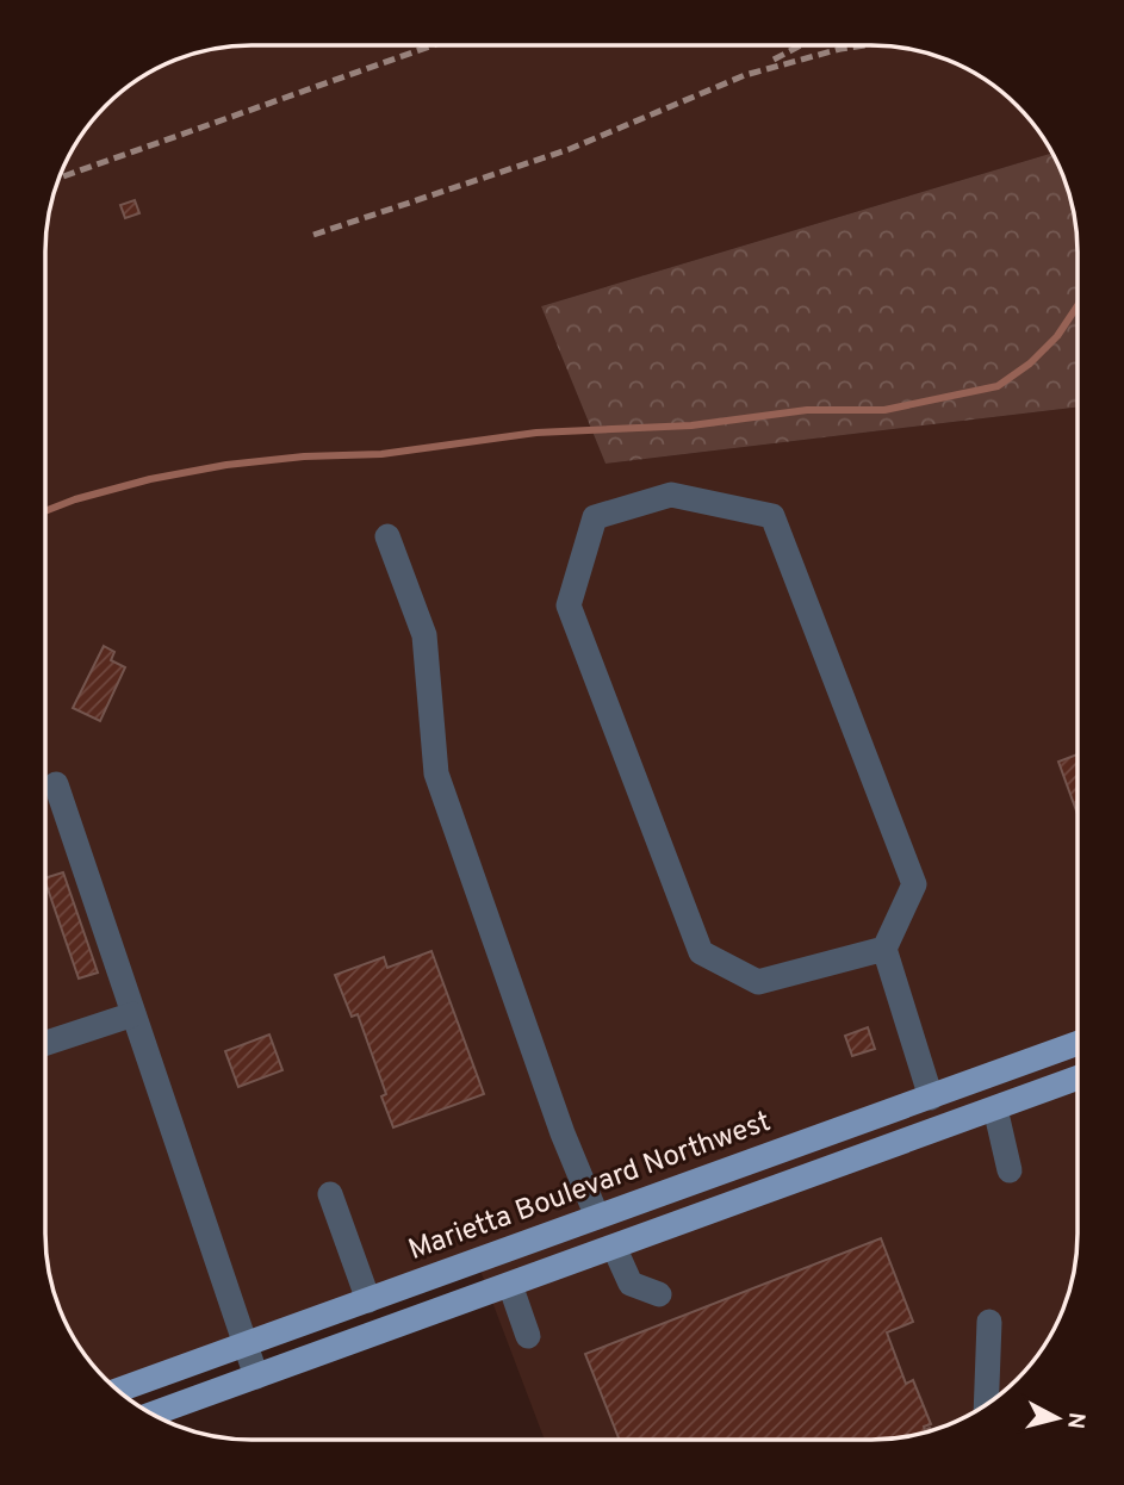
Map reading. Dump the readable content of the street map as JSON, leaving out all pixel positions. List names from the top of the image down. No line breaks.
{"streets":{"main road":["Marietta Boulevard Northwest"]},"north":"right"}
